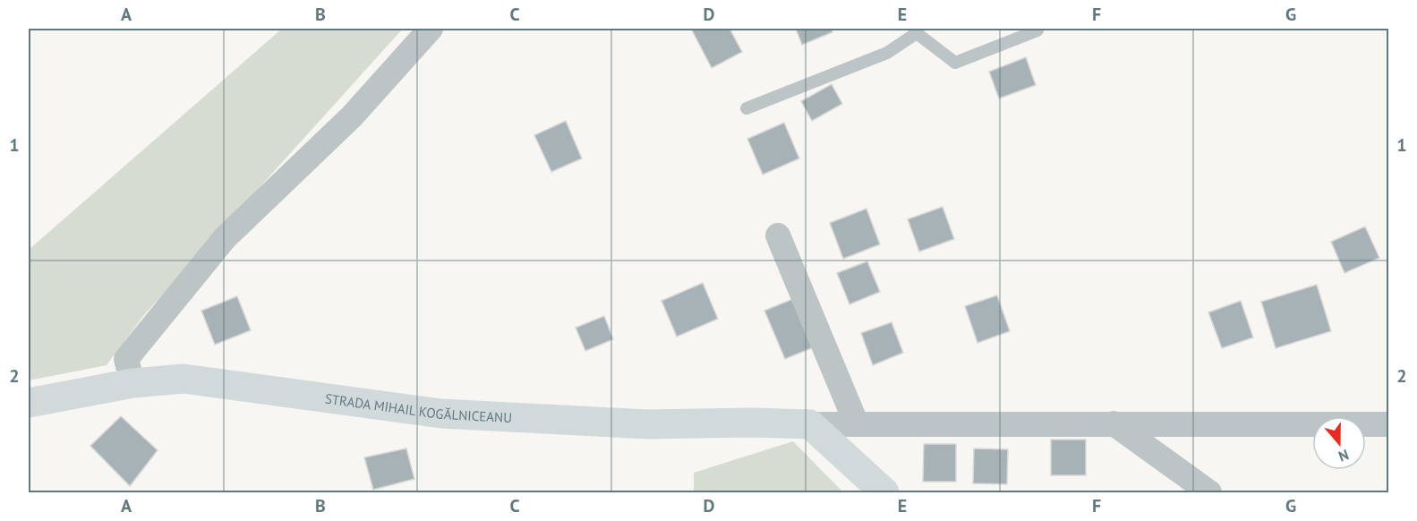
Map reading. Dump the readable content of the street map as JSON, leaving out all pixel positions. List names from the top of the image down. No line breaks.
{"streets":{"street":["STRADA MIHAIL KOGĂLNICEANU"]},"north":"bottom","grid":{"columns":["A","B","C","D","E","F","G"],"rows":["1","2"]}}
